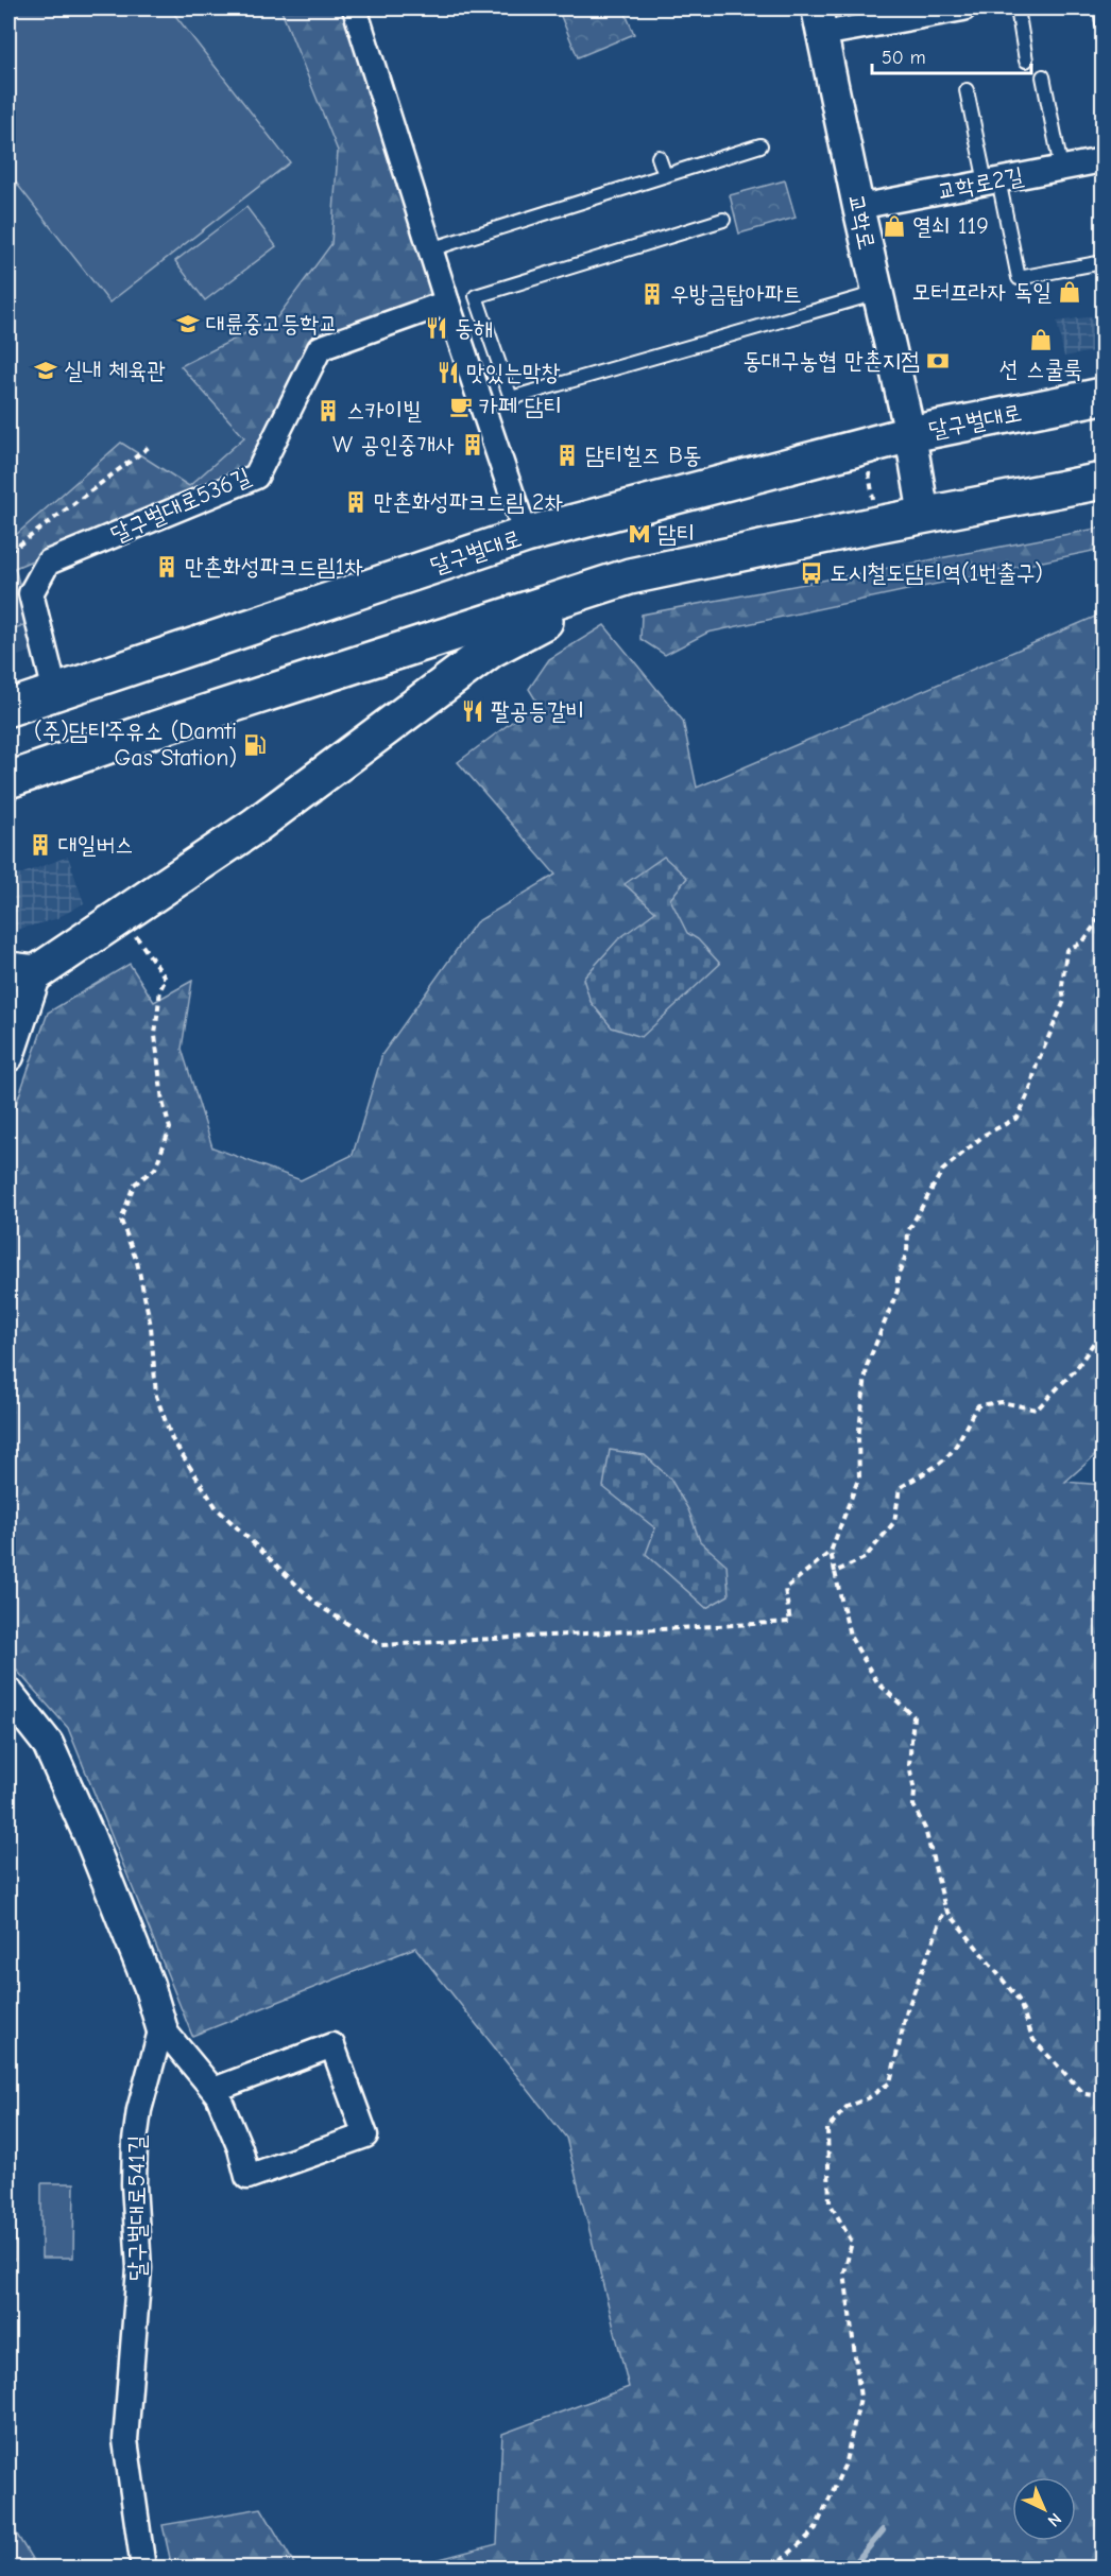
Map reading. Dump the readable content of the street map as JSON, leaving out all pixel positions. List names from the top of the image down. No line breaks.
{"streets":{"main road":["달구벌대로"],"street":["교학로2길","교학로","달구벌대로536길","달구벌대로541길"]},"crossings":[["교학로2길","교학로"],["교학로","달구벌대로"],["달구벌대로","달구벌대로536길"]],"places":{"shop":["열쇠 119","모터프라자 독일","선 스쿨룩"],"building":["우방금탑아파트","스카이빌","W 공인중개사","담티힐즈 B동","만촌화성파크드림 2차","만촌화성파크드림1차","대일버스"],"school or university":["대륜중고등학교","실내 체육관"],"restaurant":["동해","맛있는막창","팔공등갈비"],"bank":["동대구농협 만촌지점"],"cafe":["카페 담티"],"metro station":["담티"],"bus stop":["도시철도담티역(1번출구)"],"fuel station":["(주)담티주유소 (Damti Gas Station)"]},"scale_bar":"50 m","north":"bottom right"}
